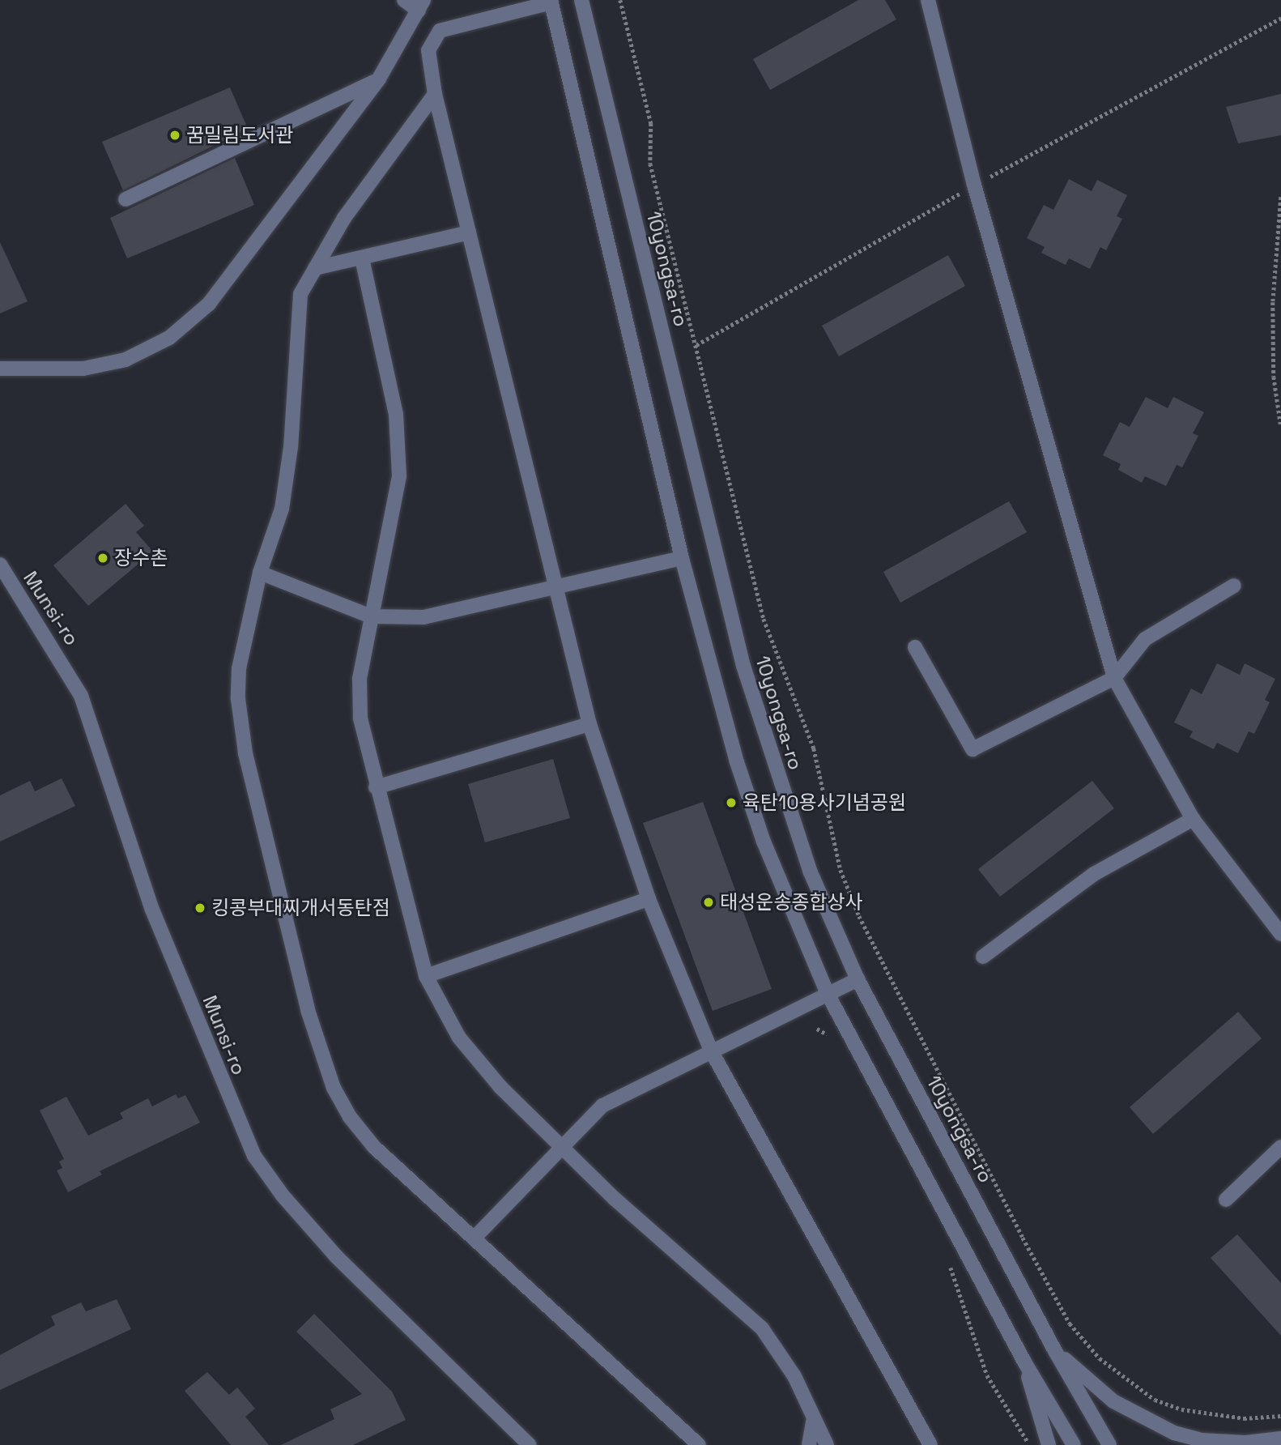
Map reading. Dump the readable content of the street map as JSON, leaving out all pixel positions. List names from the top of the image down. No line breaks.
{"streets":{"street":["10yongsa-ro","Munsi-ro"]},"places":["꿈밀림도서관","장수촌","육탄10용사기념공원","태성운송종합상사","킹콩부대찌개서동탄점"]}
